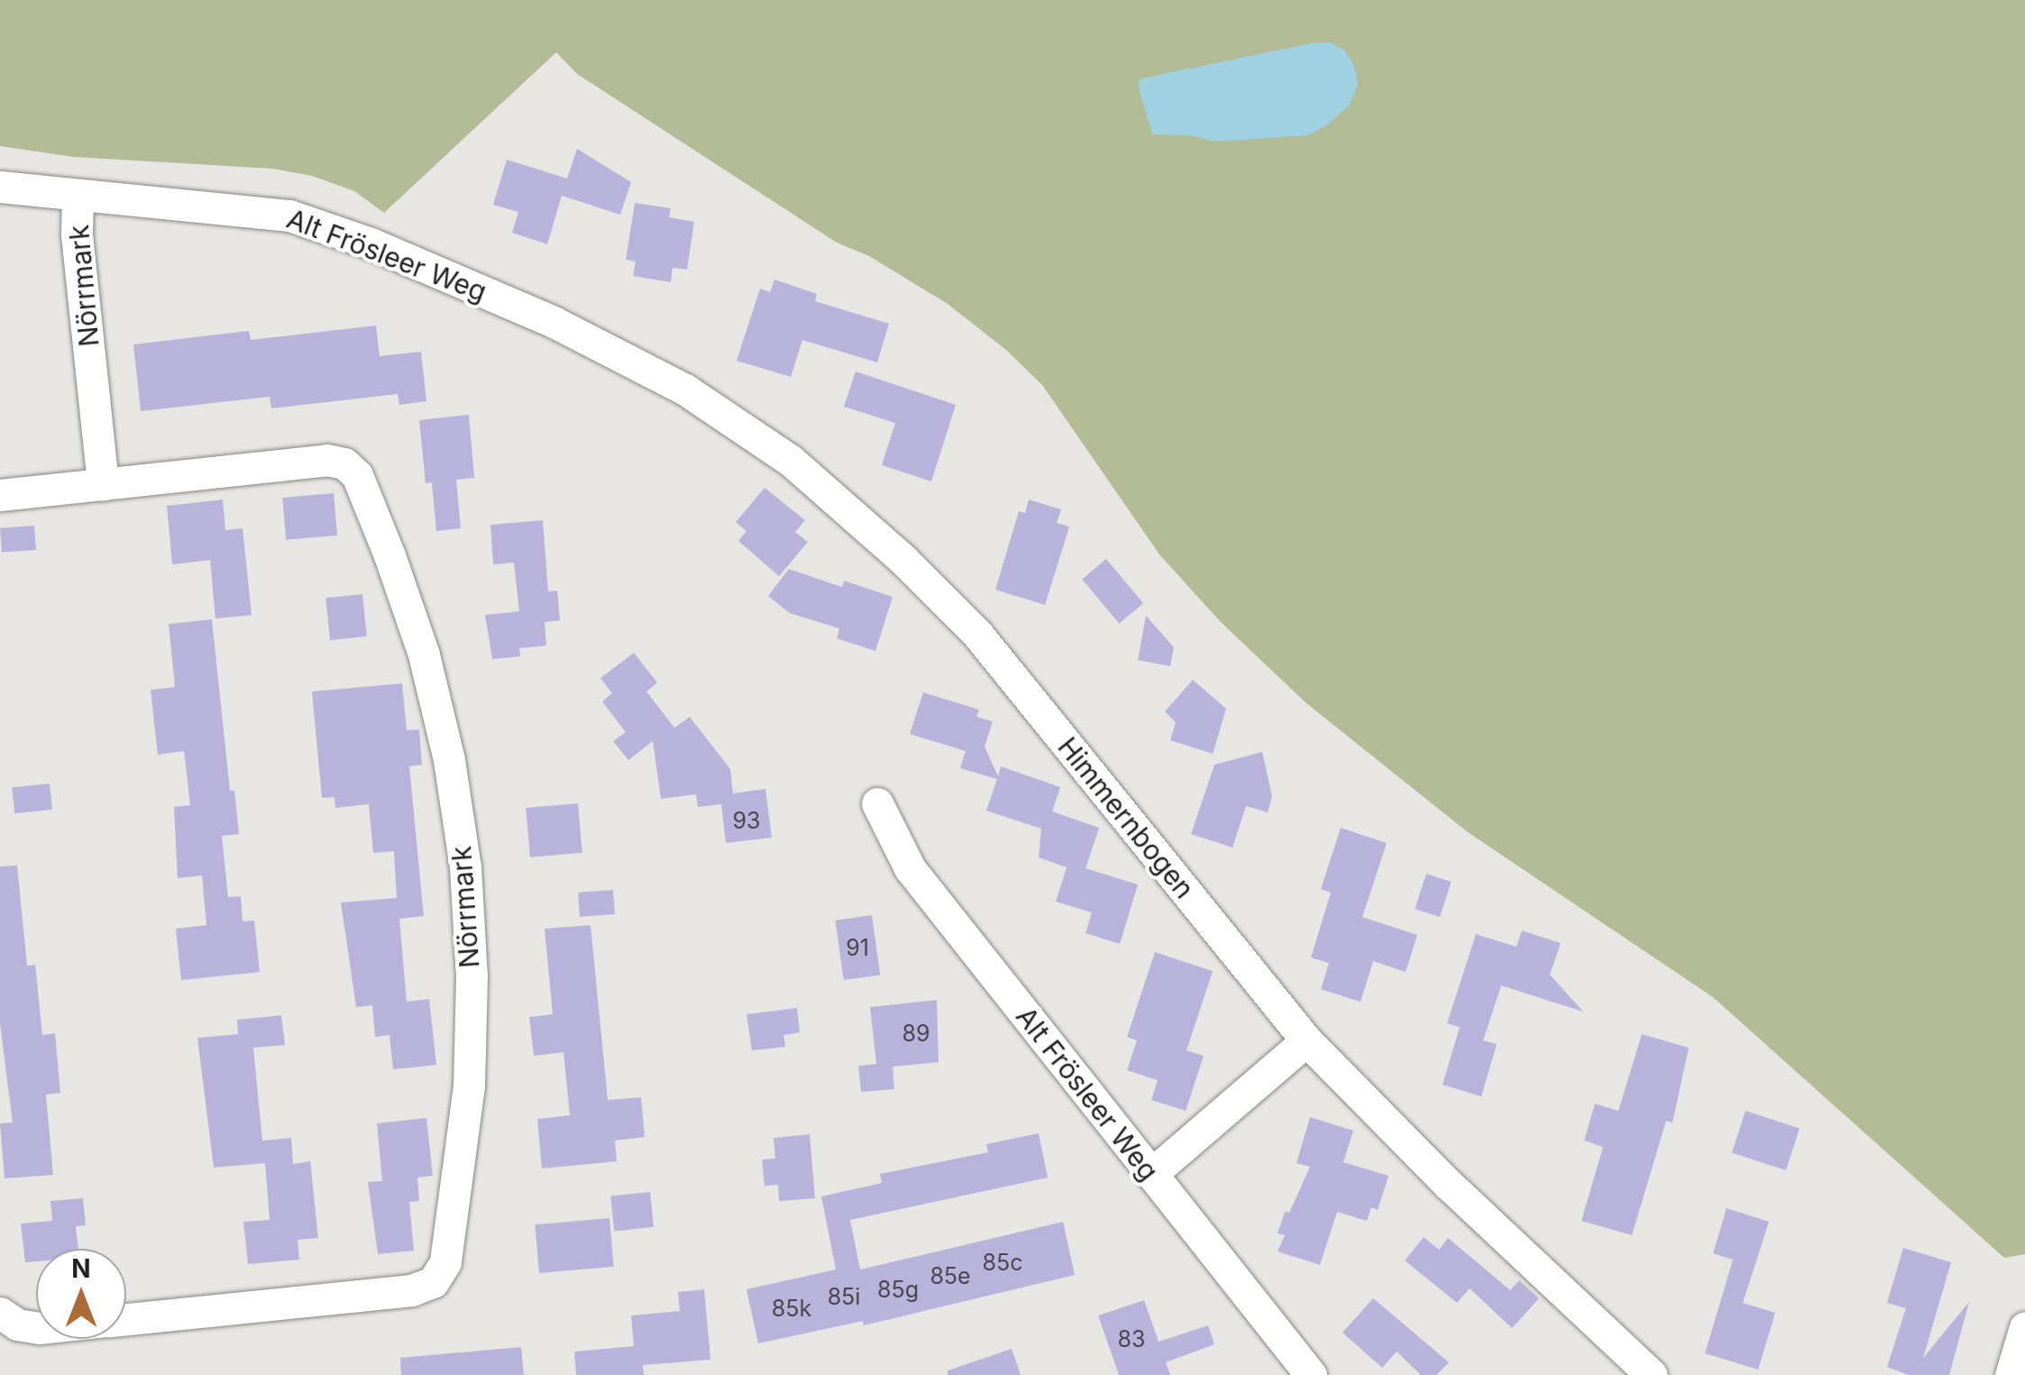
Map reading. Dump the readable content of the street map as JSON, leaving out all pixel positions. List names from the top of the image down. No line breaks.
{"streets":{"street":["Alt Frösleer Weg","Nörrmark","Himmernbogen"]},"crossings":[["Alt Frösleer Weg","Nörrmark"],["Alt Frösleer Weg","Himmernbogen"]],"house_numbers":["93","91","89","85c","85e","85g","85i","85k","83"],"north":"top"}
